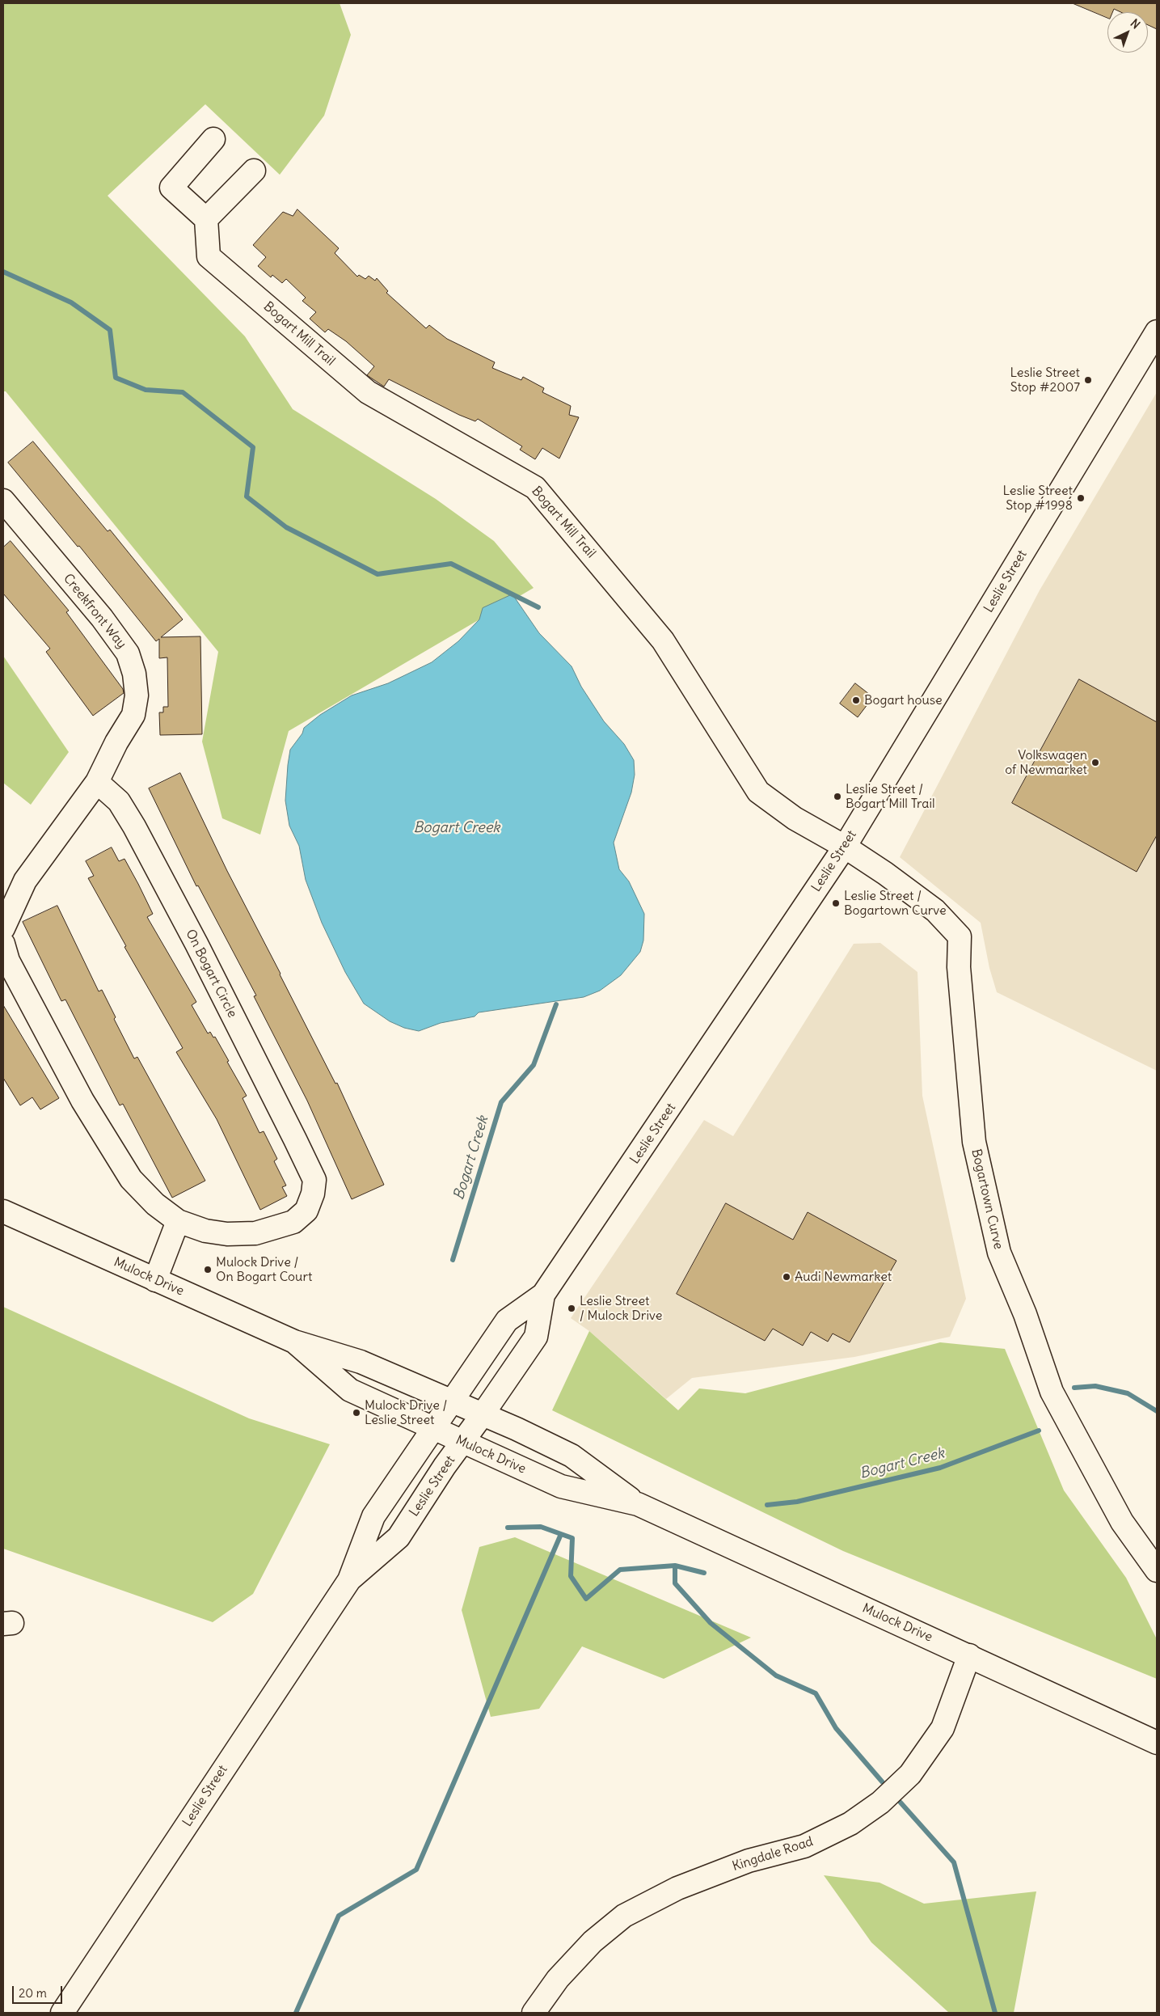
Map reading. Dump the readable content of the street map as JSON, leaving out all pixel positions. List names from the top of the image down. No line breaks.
{"streets":{"main road":["Bogart Mill Trail","Leslie Street","Creekfront Way","On Bogart Circle","Bogartown Curve","Mulock Drive","Kingdale Road"]},"crossings":[["Bogart Mill Trail","Leslie Street"],["Bogart Mill Trail","Bogartown Curve"],["Leslie Street","Bogartown Curve"],["Leslie Street","Mulock Drive"],["Creekfront Way","On Bogart Circle"],["Mulock Drive","Kingdale Road"]],"water":["Bogart Creek"],"places":["Leslie Street Stop #2007","Leslie Street Stop #1998","Bogart house","Volkswagen of Newmarket","Leslie Street / Bogart Mill Trail","Leslie Street / Bogartown Curve","Mulock Drive / On Bogart Court","Audi Newmarket","Leslie Street / Mulock Drive","Mulock Drive / Leslie Street"],"scale_bar":"20 m","north":"top right"}
